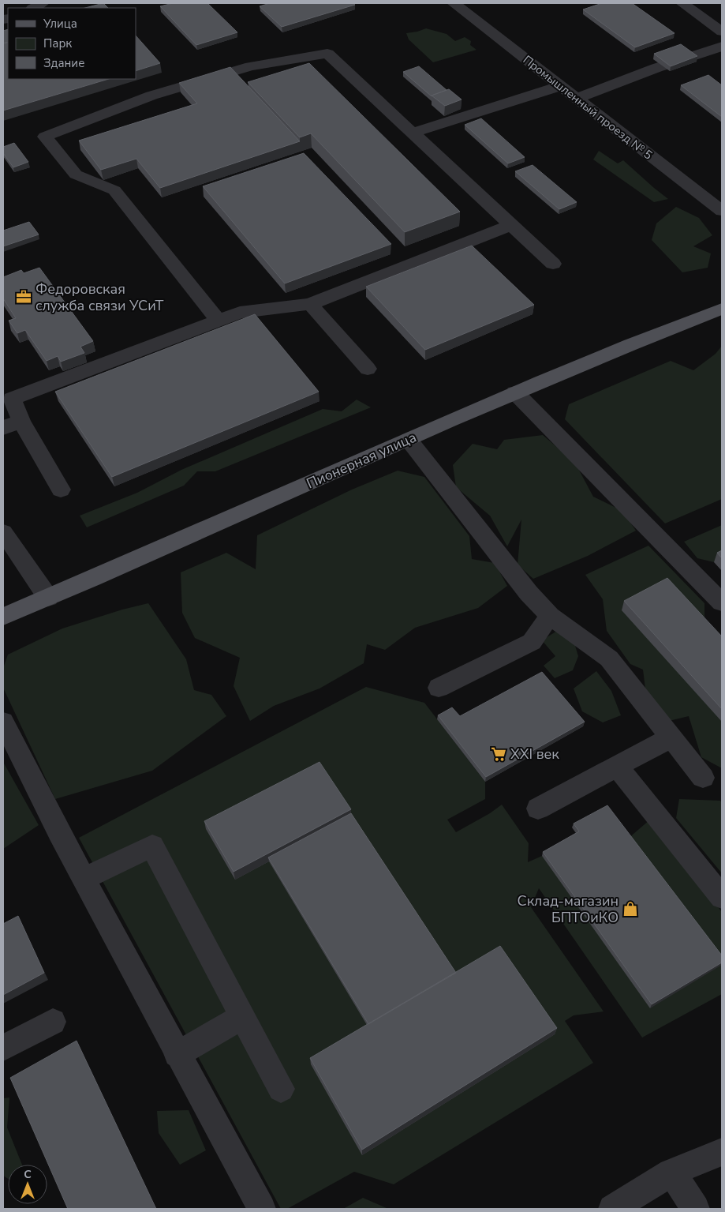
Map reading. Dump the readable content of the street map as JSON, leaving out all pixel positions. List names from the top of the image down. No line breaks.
{"streets":{"main road":["Пионерная улица"],"street":["Промышленный проезд № 5"]},"places":{"office":["Федоровская служба связи УСиТ"],"supermarket":["XXI век"],"shop":["Склад-магазин БПТОиКО"]},"legend":["Улица","Парк","Здание"],"north":"top"}
